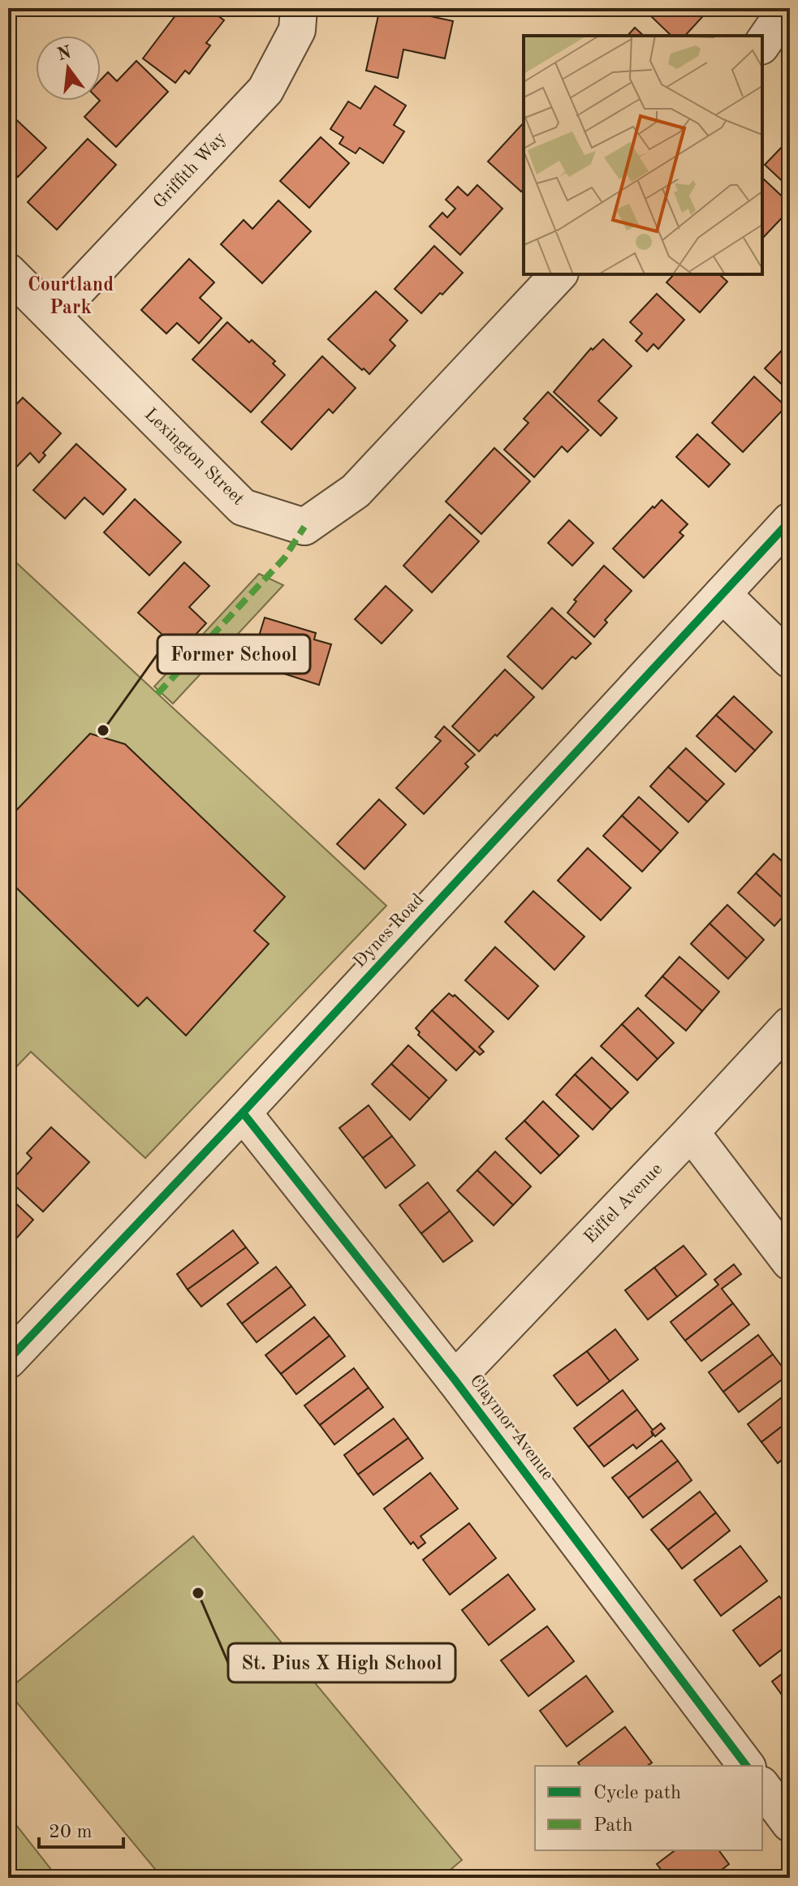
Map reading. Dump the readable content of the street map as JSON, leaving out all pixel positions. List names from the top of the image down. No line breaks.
{"streets":{"street":["Griffith Way","Lexington Street","Dynes Road","Eiffel Avenue","Claymor Avenue"]},"crossings":[["Griffith Way","Lexington Street"],["Dynes Road","Claymor Avenue"],["Eiffel Avenue","Claymor Avenue"]],"districts":["Courtland Park"],"places":["Former School","St. Pius X High School"],"legend":["Cycle path","Path"],"scale_bar":"20 m","north":"top"}
